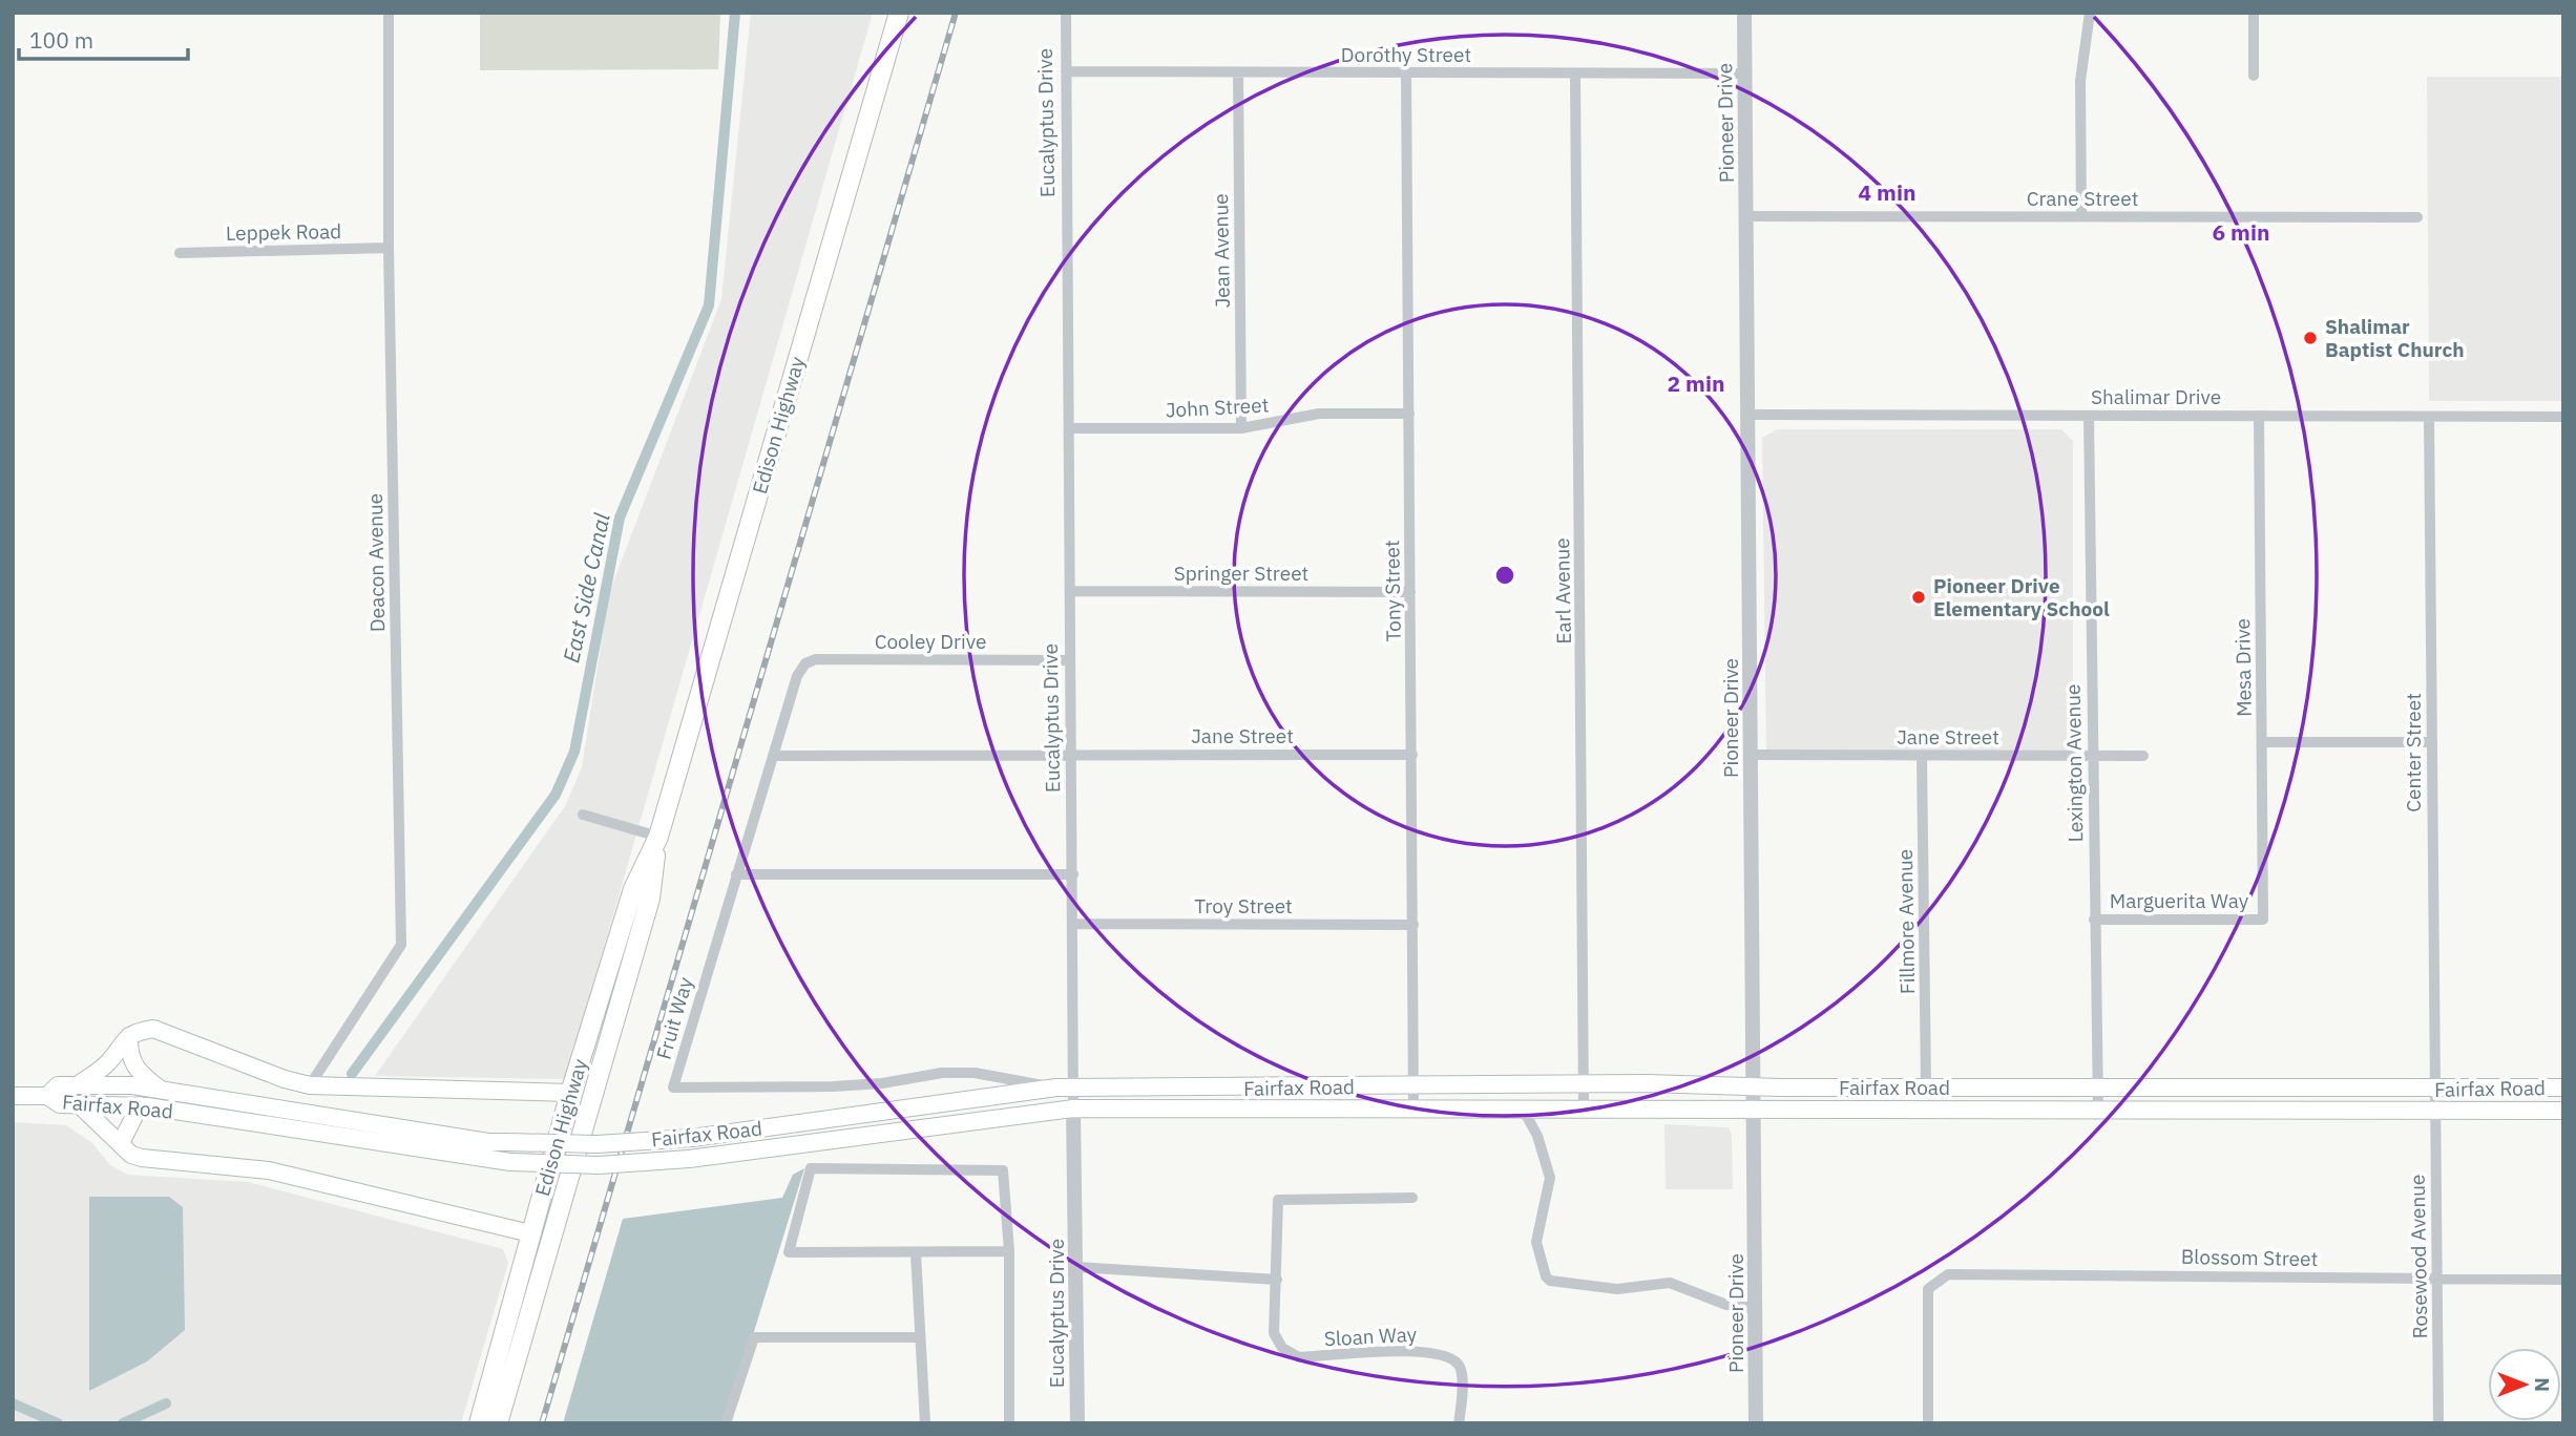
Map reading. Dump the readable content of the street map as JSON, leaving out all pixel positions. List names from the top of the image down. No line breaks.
{"streets":{"main road":["Edison Highway","Fairfax Road"],"street":["Dorothy Street","Eucalyptus Drive","Pioneer Drive","Crane Street","Leppek Road","Jean Avenue","Shalimar Drive","John Street","Deacon Avenue","Springer Street","Tony Street","Earl Avenue","Cooley Drive","Mesa Drive","Jane Street","Center Street","Lexington Avenue","Marguerita Way","Troy Street","Fillmore Avenue","Fruit Way","Rosewood Avenue","Blossom Street","Sloan Way"]},"crossings":[["Dorothy Street","Eucalyptus Drive"],["Dorothy Street","Pioneer Drive"],["Dorothy Street","Jean Avenue"],["Dorothy Street","Tony Street"],["Dorothy Street","Earl Avenue"],["Eucalyptus Drive","John Street"],["Eucalyptus Drive","Springer Street"],["Eucalyptus Drive","Cooley Drive"],["Eucalyptus Drive","Jane Street"],["Eucalyptus Drive","Troy Street"],["Eucalyptus Drive","Fruit Way"],["Eucalyptus Drive","Fairfax Road"],["Pioneer Drive","Crane Street"],["Pioneer Drive","Shalimar Drive"],["Pioneer Drive","Jane Street"],["Pioneer Drive","Fairfax Road"],["Leppek Road","Deacon Avenue"],["Jean Avenue","John Street"],["Shalimar Drive","Mesa Drive"],["Shalimar Drive","Center Street"],["Shalimar Drive","Lexington Avenue"],["John Street","Tony Street"],["Springer Street","Tony Street"],["Tony Street","Jane Street"],["Tony Street","Troy Street"],["Tony Street","Fairfax Road"],["Earl Avenue","Fairfax Road"],["Cooley Drive","Fruit Way"],["Mesa Drive","Marguerita Way"],["Jane Street","Lexington Avenue"],["Jane Street","Fillmore Avenue"],["Jane Street","Fruit Way"],["Center Street","Fairfax Road"],["Center Street","Rosewood Avenue"],["Lexington Avenue","Marguerita Way"],["Lexington Avenue","Fairfax Road"],["Fillmore Avenue","Fairfax Road"],["Fruit Way","Fairfax Road"],["Fairfax Road","Rosewood Avenue"],["Rosewood Avenue","Blossom Street"]],"water":["East Side Canal"],"places":["Shalimar Baptist Church","Pioneer Drive Elementary School"],"scale_bar":"100 m","north":"right","rings":["4 min","6 min","2 min"]}
